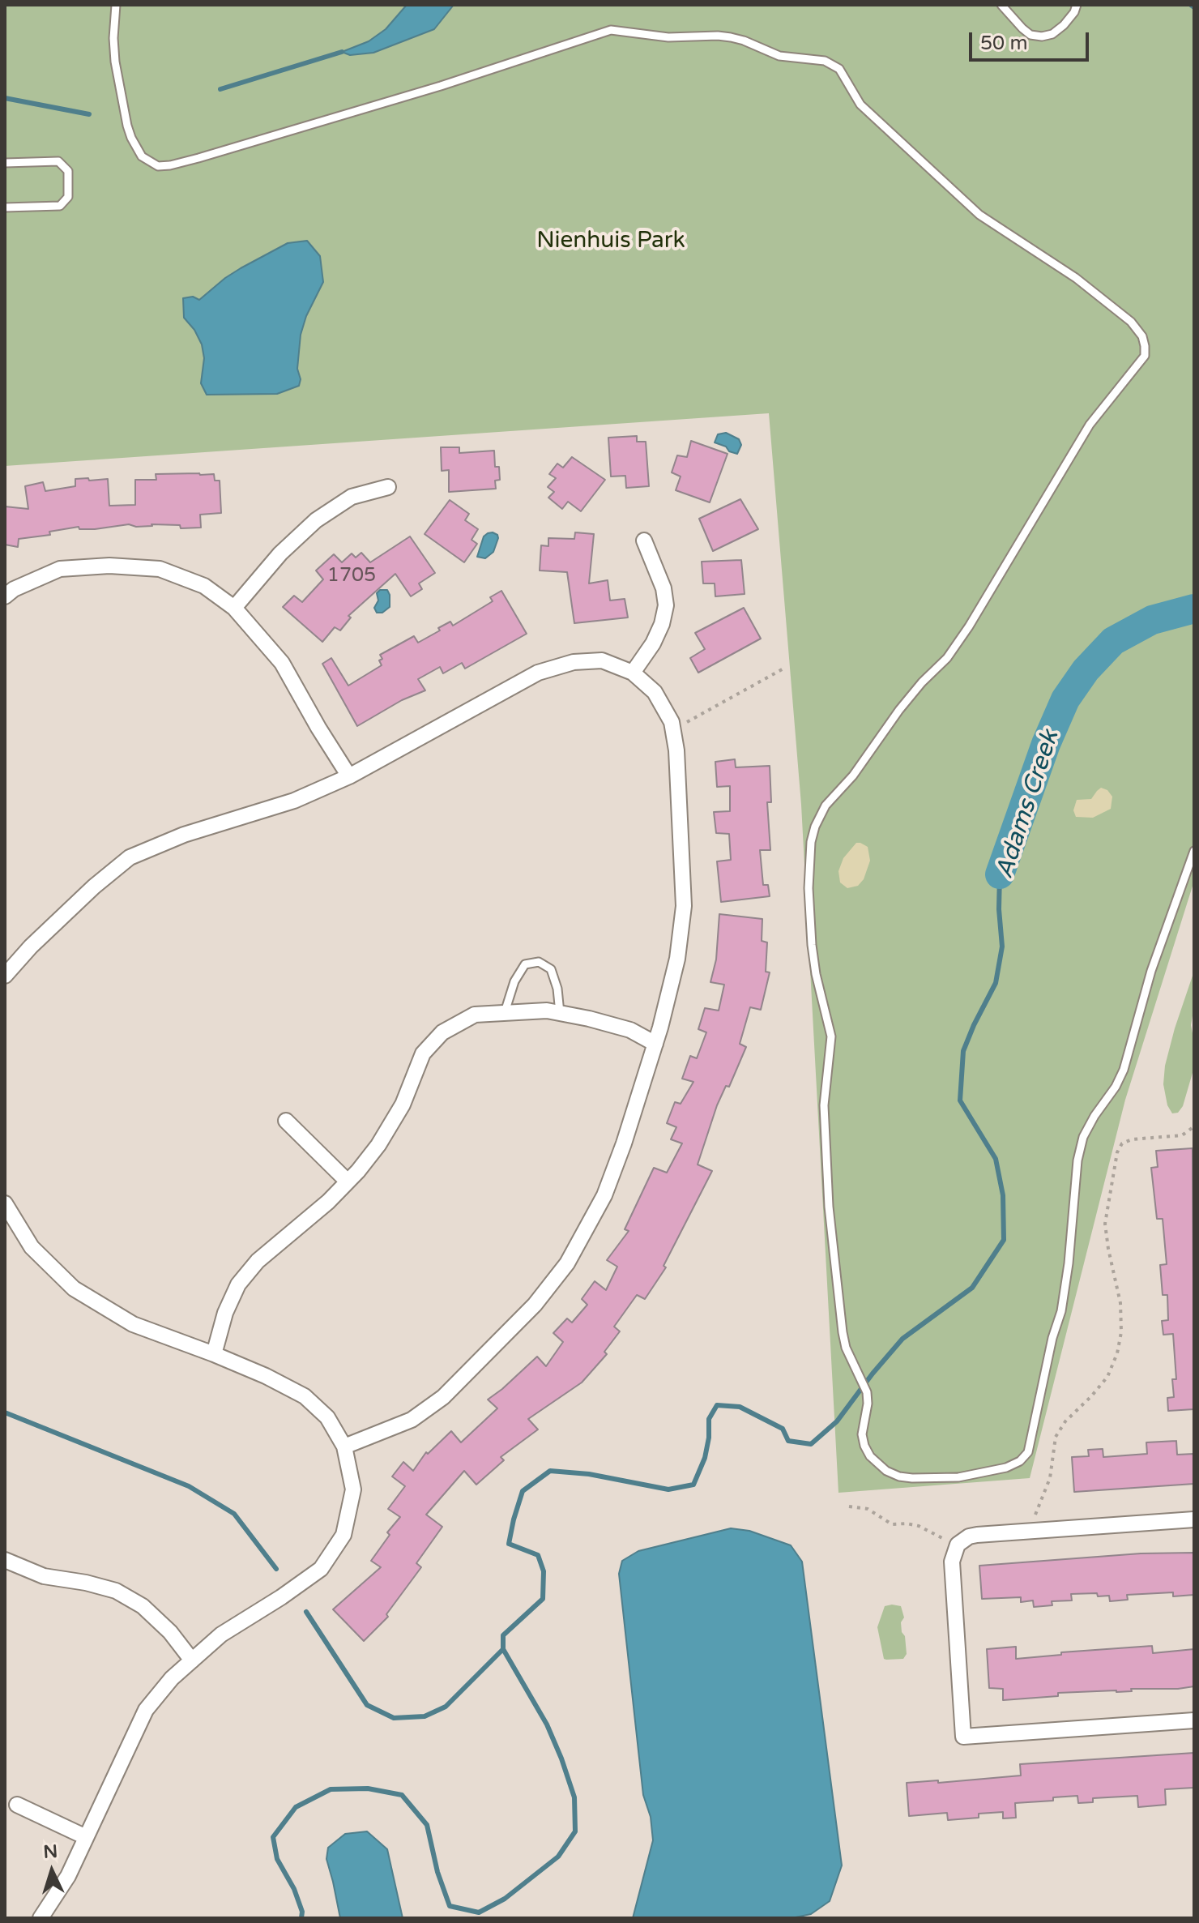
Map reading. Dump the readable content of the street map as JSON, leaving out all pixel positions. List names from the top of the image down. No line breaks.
{"water":["Adams Creek"],"parks":["Nienhuis Park"],"house_numbers":["1705"],"scale_bar":"50 m","north":"top"}
